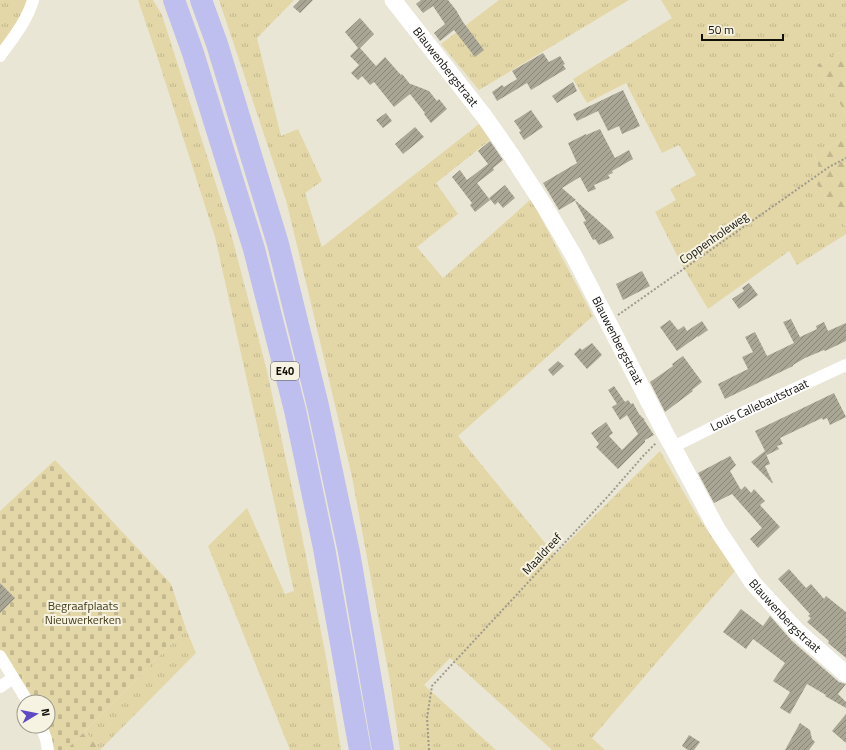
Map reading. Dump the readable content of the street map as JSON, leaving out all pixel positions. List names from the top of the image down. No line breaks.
{"streets":{"highway":["E40"],"street":["Blauwenbergstraat","Louis Callebautstraat"],"path":["Coppenholeweg","Maaldreef"]},"crossings":[["Blauwenbergstraat","Coppenholeweg"],["Blauwenbergstraat","Louis Callebautstraat"],["Blauwenbergstraat","Maaldreef"],["Louis Callebautstraat","Maaldreef"]],"parks":["Begraafplaats Nieuwerkerken"],"scale_bar":"50 m","north":"right"}
